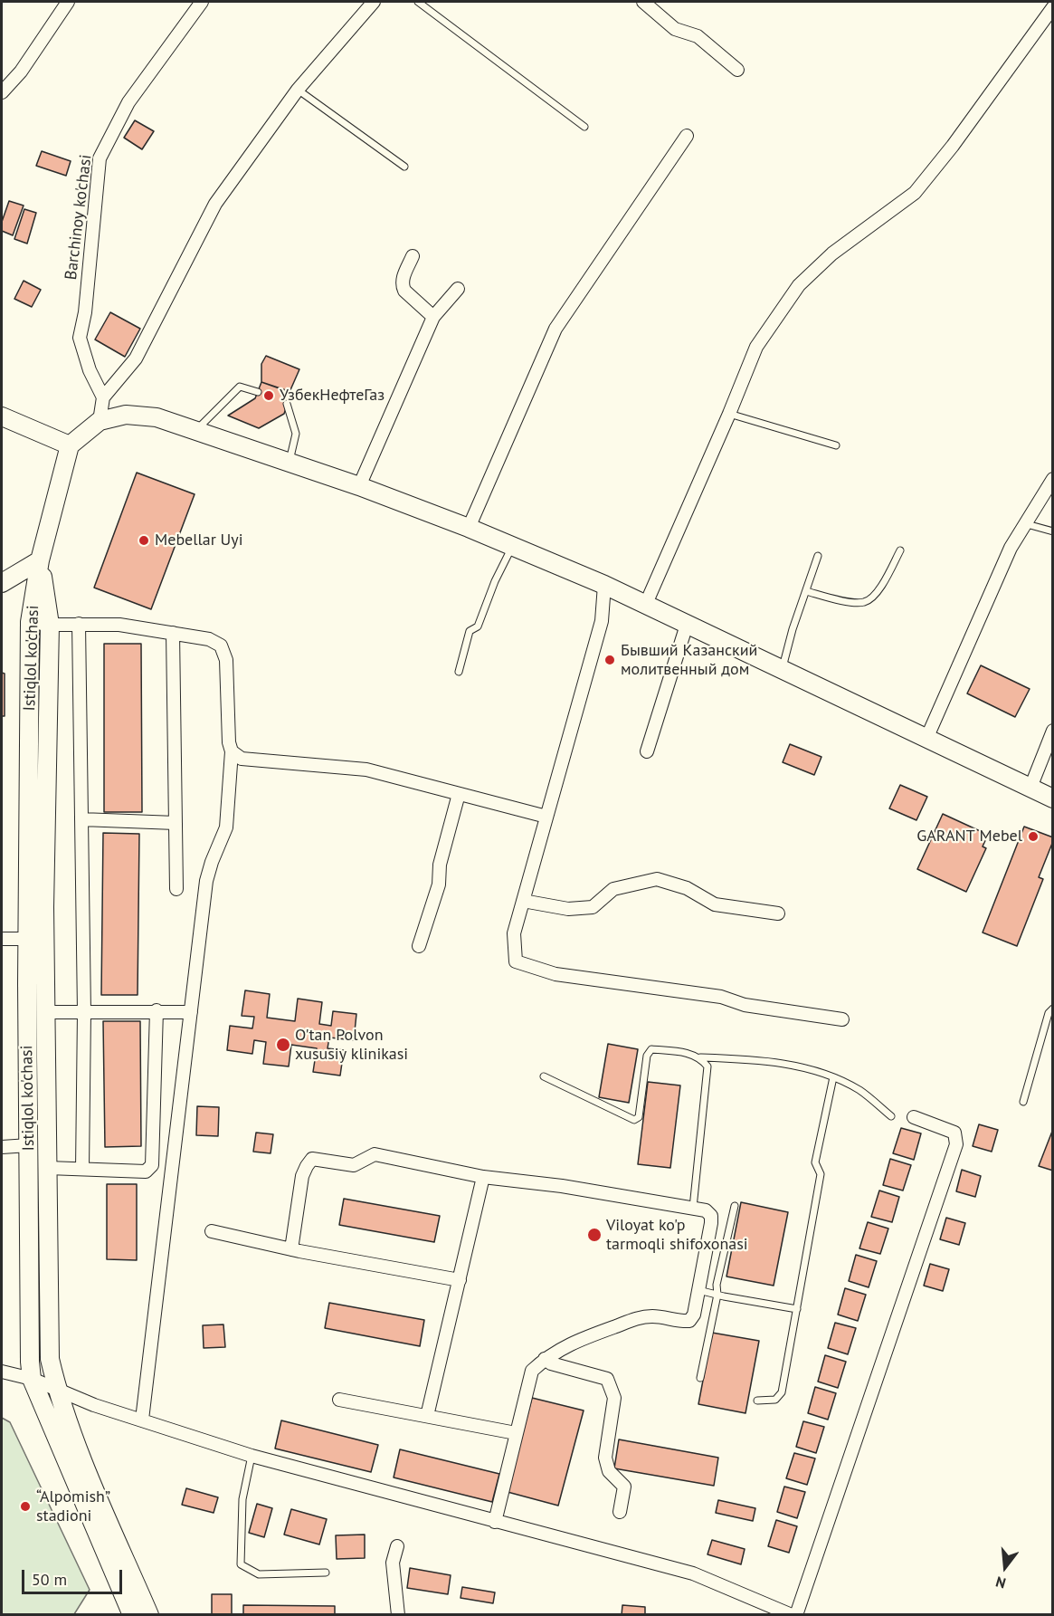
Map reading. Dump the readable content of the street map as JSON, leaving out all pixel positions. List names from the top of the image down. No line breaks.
{"streets":{"main road":["Istiqlol ko'chasi"],"street":["Barchinoy ko'chasi"]},"places":["УзбекНефтеГаз","Mebellar Uyi","Бывший Казанский молитвенный дом","GARANT Mebel","O'tan Polvon xususiy klinikasi","Viloyat ko'p tarmoqli shifoxonasi","“Alpomish” stadioni"],"scale_bar":"50 m","north":"bottom"}
